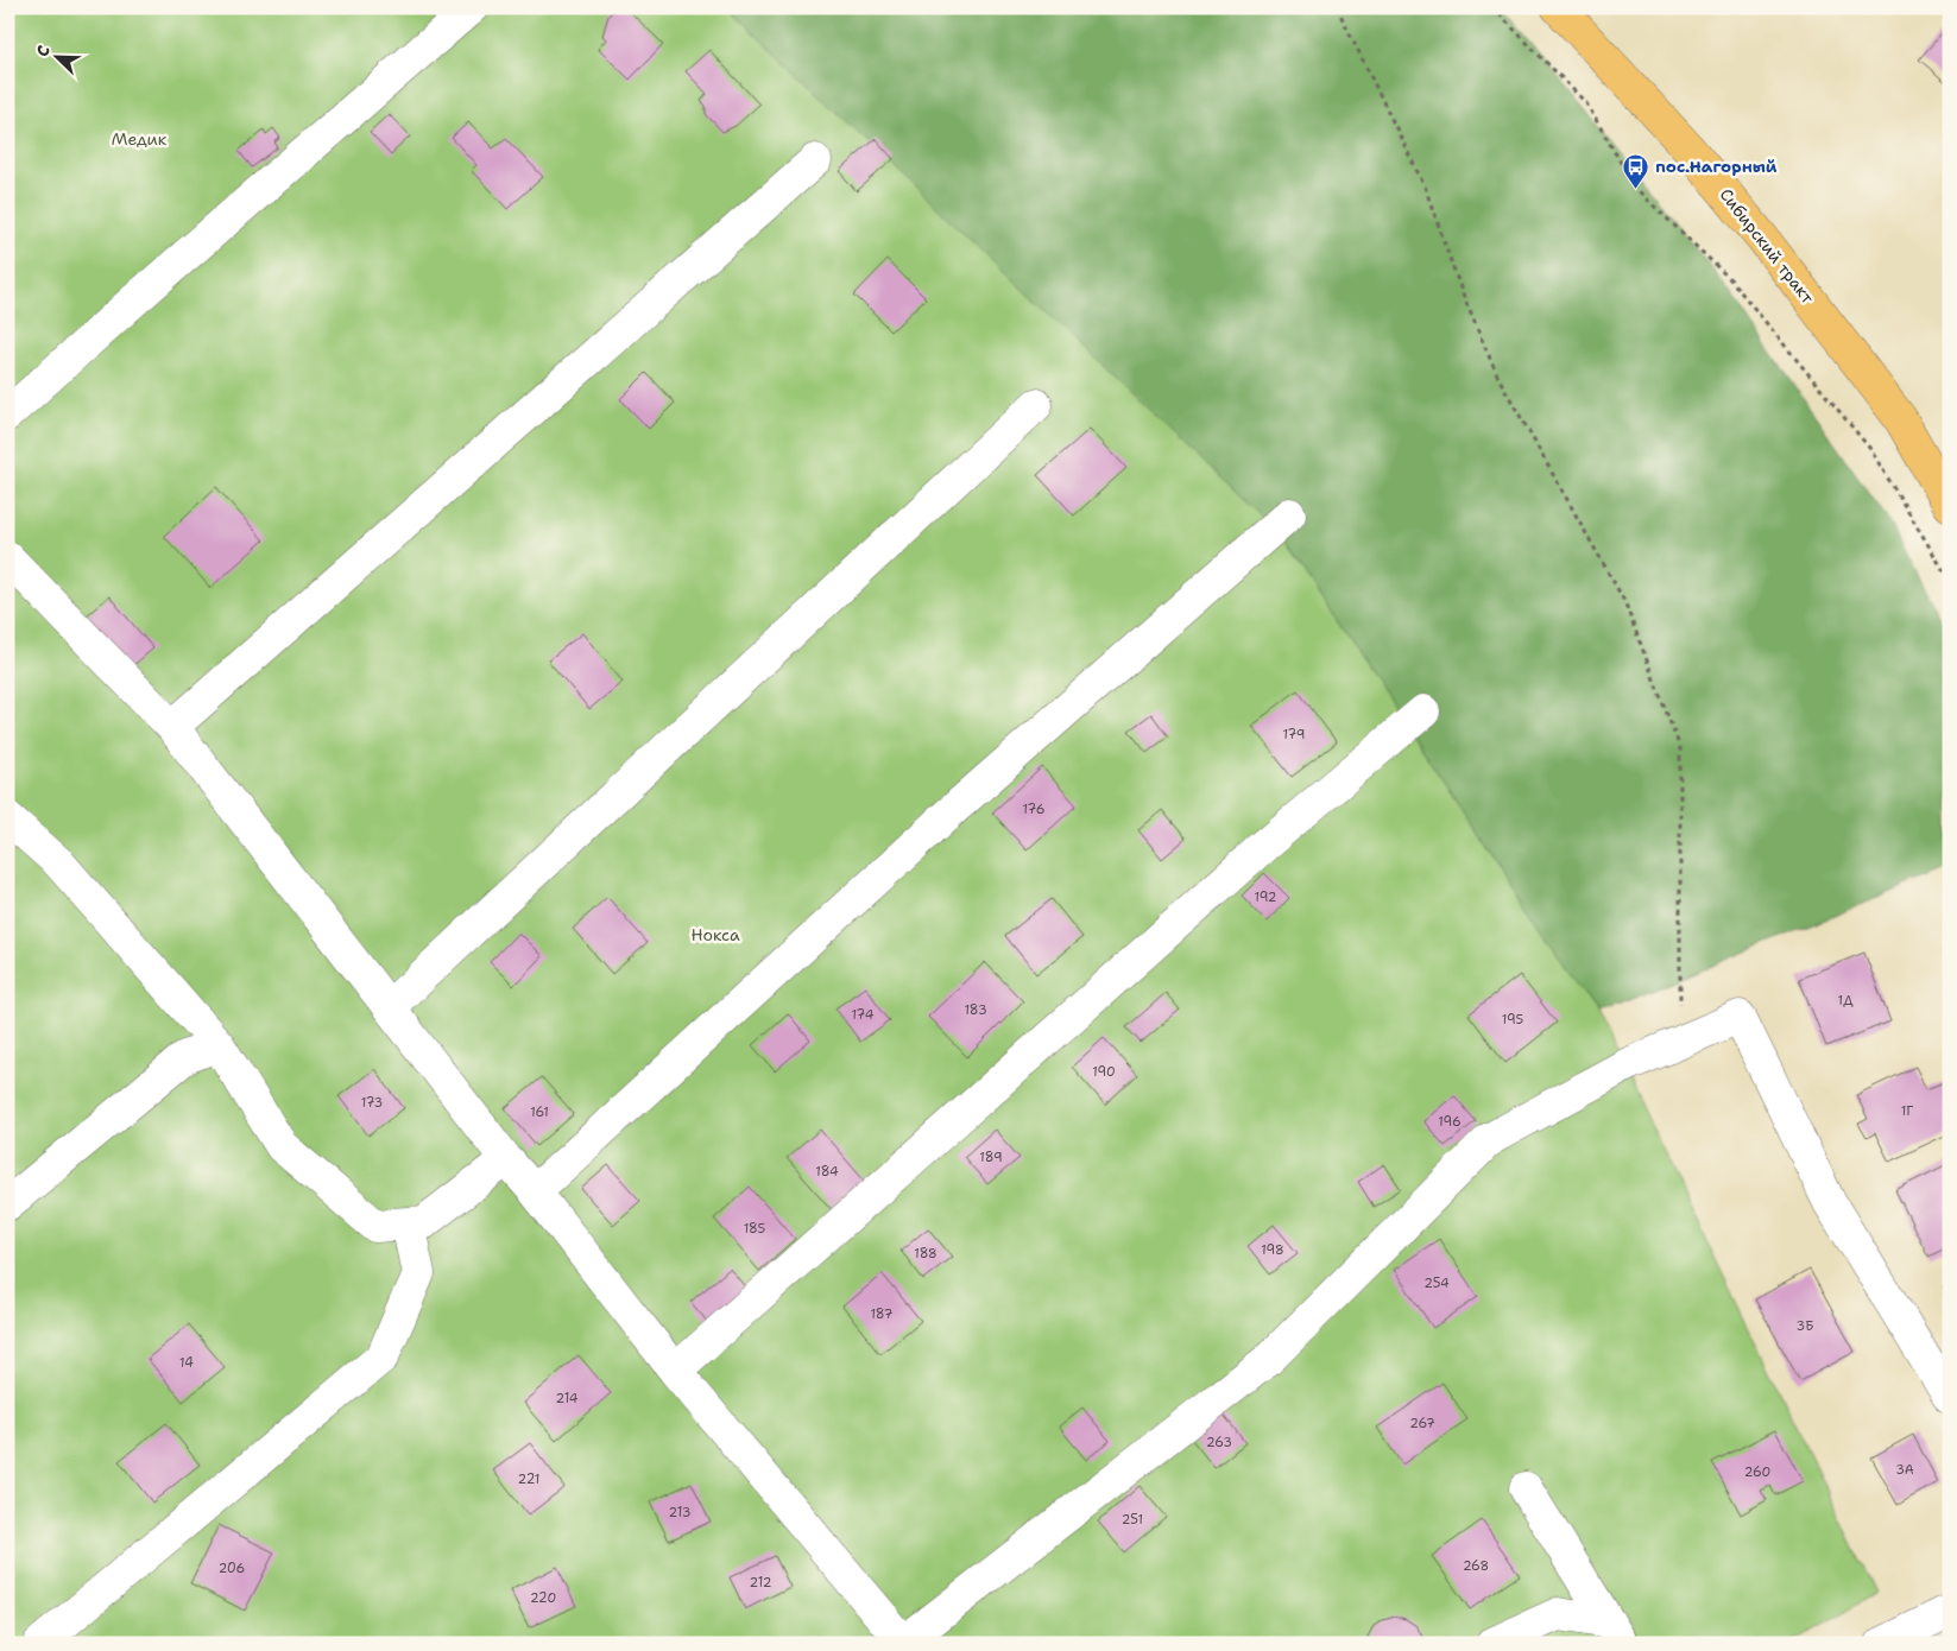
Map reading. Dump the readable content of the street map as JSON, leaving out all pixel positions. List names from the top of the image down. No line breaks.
{"streets":{"main road":["Сибирский тракт"]},"parks":["Медик","Нокса"],"places":{"bus stop":["пос.Нагорный"]},"house_numbers":["179","176","192","1Д","183","174","195","190","173","1Г","161","196","189","184","185","198","188","254","187","3Б","14","214","267","263","3А","260","221","213","251","268","206","212","220"],"north":"top left"}
